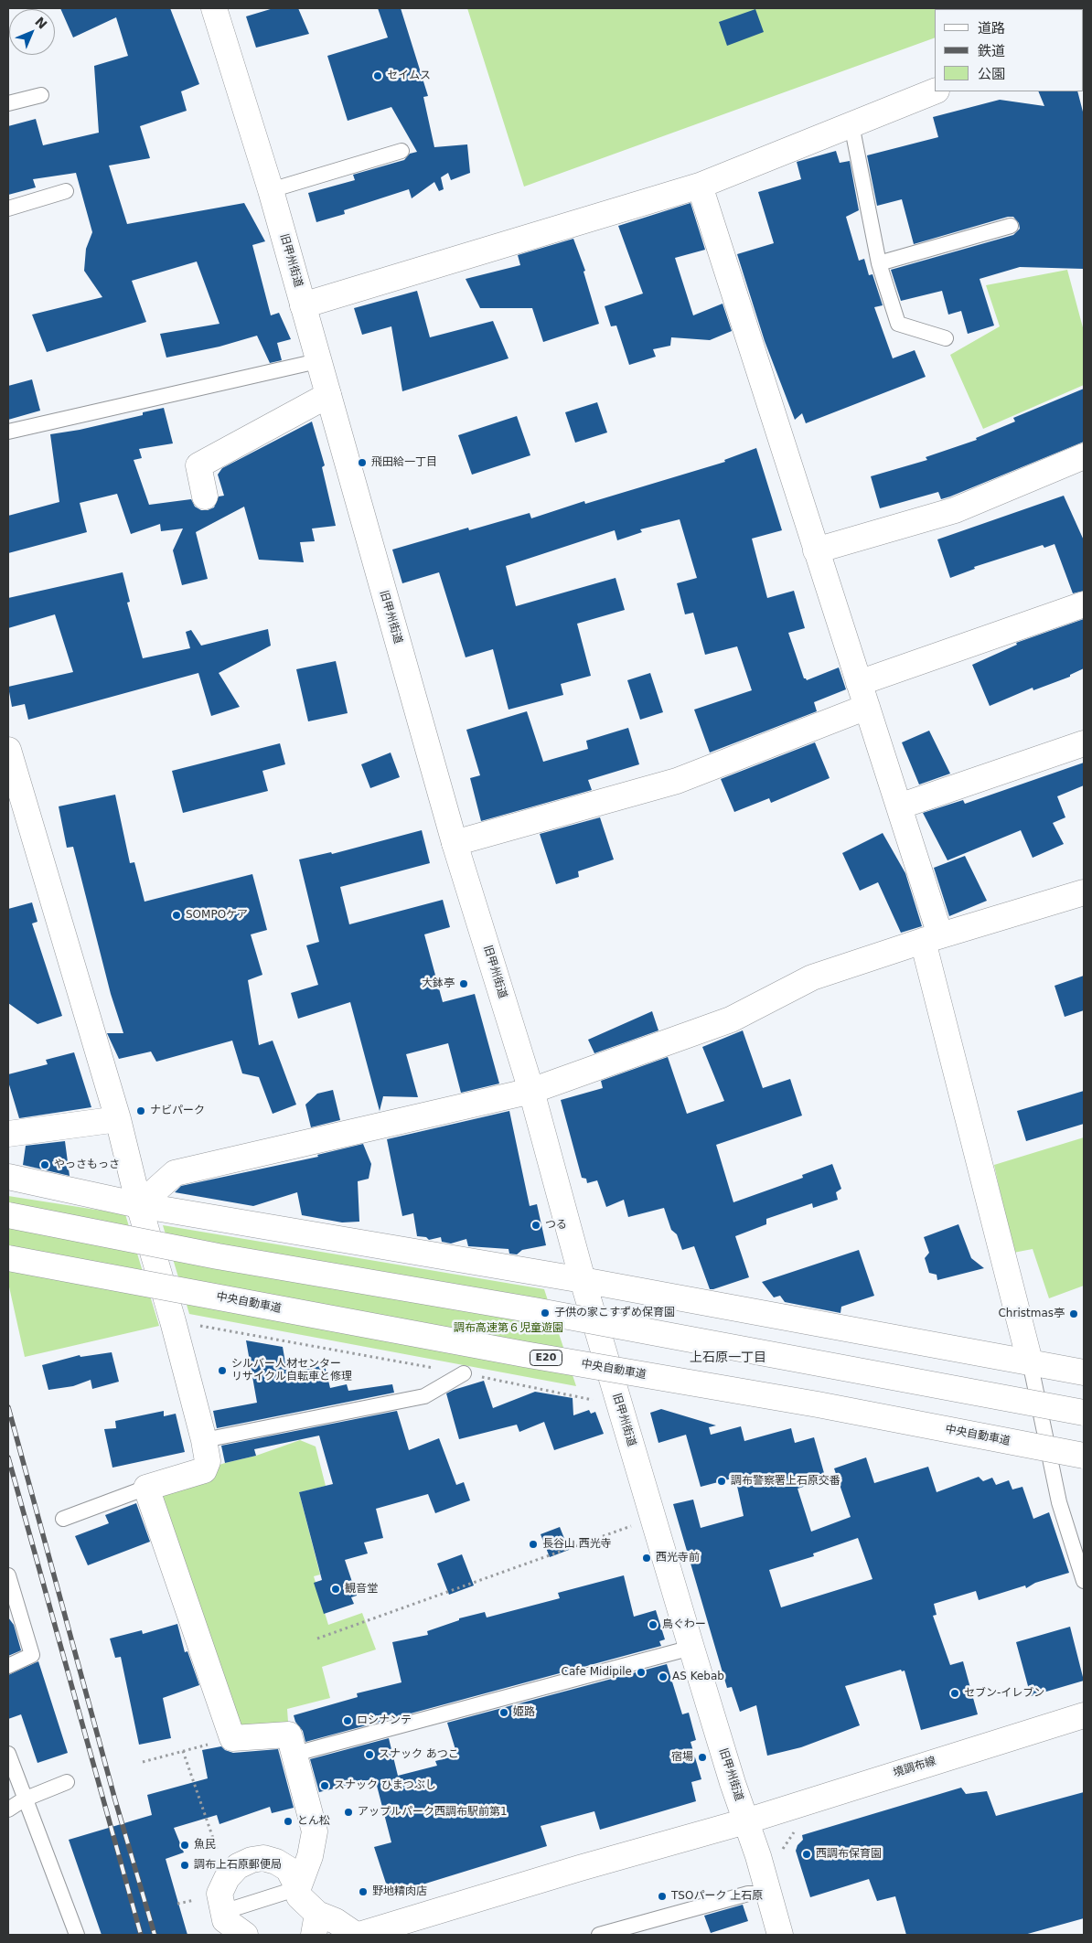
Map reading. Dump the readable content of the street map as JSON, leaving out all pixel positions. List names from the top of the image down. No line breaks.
{"streets":{"main road":["旧甲州街道","中央自動車道","E20","境調布線"]},"crossings":[["旧甲州街道","境調布線"]],"districts":["上石原一丁目"],"parks":["調布高速第６児童遊園"],"places":["セイムス","飛田給一丁目","SOMPOケア","大鉢亭","ナビパーク","やっさもっさ","つる","子供の家こすずめ保育園","Christmas亭","シルバー人材センター リサイクル自転車と修理","調布警察署上石原交番","長谷山 西光寺","西光寺前","観音堂","鳥ぐわー","Cafe Midipile","AS Kebab","セブン-イレブン","姫路","ロシナンテ","スナック あつこ","宿場","スナック ひまつぶし","アップルパーク西調布駅前第1","とん松","魚民","西調布保育園","調布上石原郵便局","野地精肉店","TSOパーク 上石原"],"legend":["道路","鉄道","公園"],"north":"top right"}
